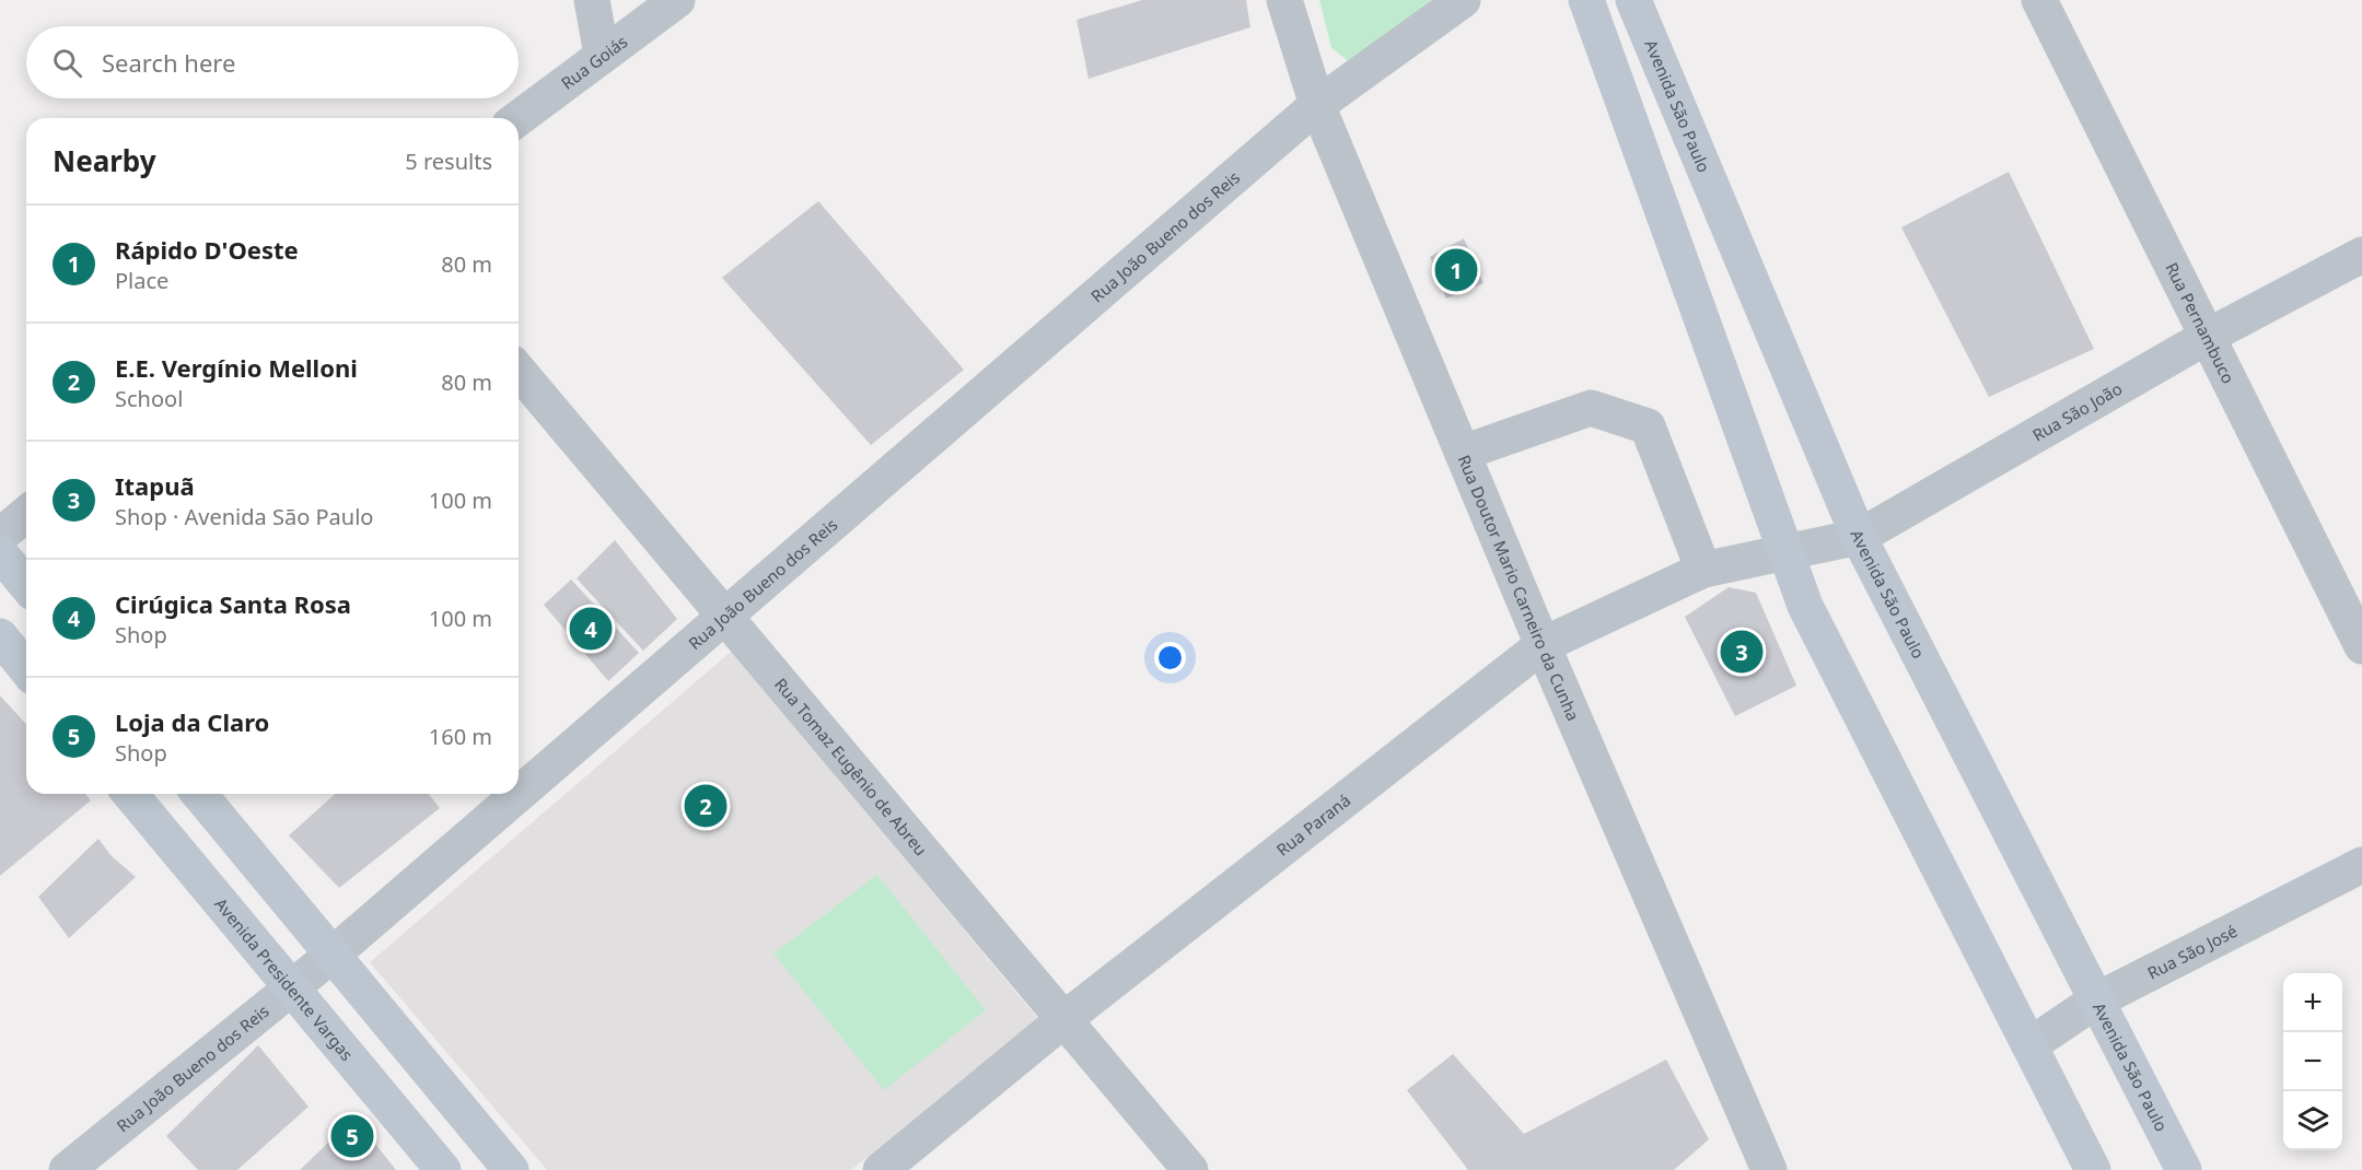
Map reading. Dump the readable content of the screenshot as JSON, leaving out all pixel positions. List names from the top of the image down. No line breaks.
{"streets":{"main road":["Avenida São Paulo","Avenida Presidente Vargas"],"street":["Rua Goiás","Rua João Bueno dos Reis","Rua Pernambuco","Rua São João","Rua Doutor Mario Carneiro da Cunha","Rua Tomaz Eugênio de Abreu","Rua Paraná","Rua São José"]},"crossings":[["Avenida São Paulo","Rua São João"],["Avenida São Paulo","Rua São José"],["Rua João Bueno dos Reis","Rua Doutor Mario Carneiro da Cunha"],["Rua João Bueno dos Reis","Rua Tomaz Eugênio de Abreu"],["Rua João Bueno dos Reis","Avenida Presidente Vargas"],["Rua Pernambuco","Rua São João"],["Rua São João","Rua Paraná"],["Rua Doutor Mario Carneiro da Cunha","Rua Paraná"],["Rua Tomaz Eugênio de Abreu","Rua Paraná"]],"page":{"search":"Search here","heading":["Nearby","5 results"],"list":[{"mark":"1","name":"Rápido D'Oeste","note":"Place","value":"80 m"},{"mark":"2","name":"E.E. Vergínio Melloni","note":"School","value":"80 m"},{"mark":"3","name":"Itapuã","note":"Shop · Avenida São Paulo","value":"100 m"},{"mark":"4","name":"Cirúgica Santa Rosa","note":"Shop","value":"100 m"},{"mark":"5","name":"Loja da Claro","note":"Shop","value":"160 m"}],"pins":["1","4","3","2","5"],"map_buttons":["+","−"]}}
